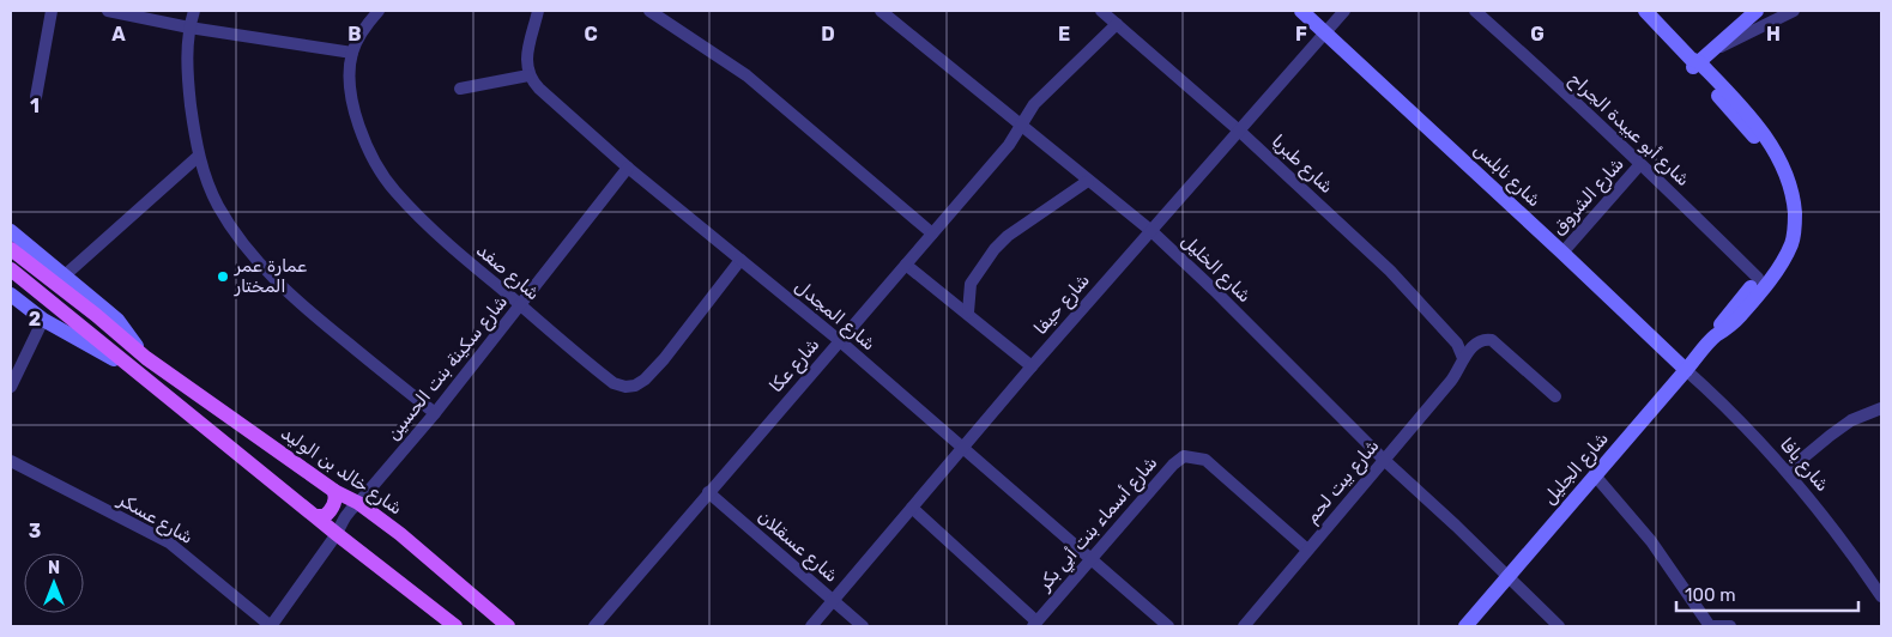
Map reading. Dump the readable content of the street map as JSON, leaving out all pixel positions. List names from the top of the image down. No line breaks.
{"streets":{"main road":["شارع خالد بن الوليد"],"street":["شارع أبو عبيدة الجراح","شارع طبريا","شارع نابلس","شارع الشروق","شارع الخليل","شارع صفد","شارع حيفا","شارع المجدل","شارع عكا","شارع سكينة بنت الحسين","شارع يافا","شارع الجليل","شارع بيت لحم","شارع عسكر","شارع أسماء بنت أبي بكر","شارع عسقلان"]},"crossings":[["شارع أبو عبيدة الجراح","شارع الشروق"],["شارع أبو عبيدة الجراح","شارع الجليل"],["شارع طبريا","شارع حيفا"],["شارع طبريا","شارع عكا"],["شارع طبريا","شارع بيت لحم"],["شارع نابلس","شارع الشروق"],["شارع نابلس","شارع حيفا"],["شارع نابلس","شارع يافا"],["شارع نابلس","شارع الجليل"],["شارع الخليل","شارع حيفا"],["شارع الخليل","شارع عكا"],["شارع الخليل","شارع الجليل"],["شارع الخليل","شارع بيت لحم"],["شارع صفد","شارع المجدل"],["شارع صفد","شارع سكينة بنت الحسين"],["شارع حيفا","شارع المجدل"],["شارع حيفا","شارع عسقلان"],["شارع المجدل","شارع عكا"],["شارع المجدل","شارع سكينة بنت الحسين"],["شارع المجدل","شارع أسماء بنت أبي بكر"],["شارع عكا","شارع عسقلان"],["شارع سكينة بنت الحسين","شارع خالد بن الوليد"],["شارع سكينة بنت الحسين","شارع عسكر"],["شارع يافا","شارع الجليل"],["شارع بيت لحم","شارع أسماء بنت أبي بكر"]],"places":["عمارة عمر المختار"],"scale_bar":"100 m","north":"top","grid":{"columns":["A","B","C","D","E","F","G","H"],"rows":["1","2","3"]}}
